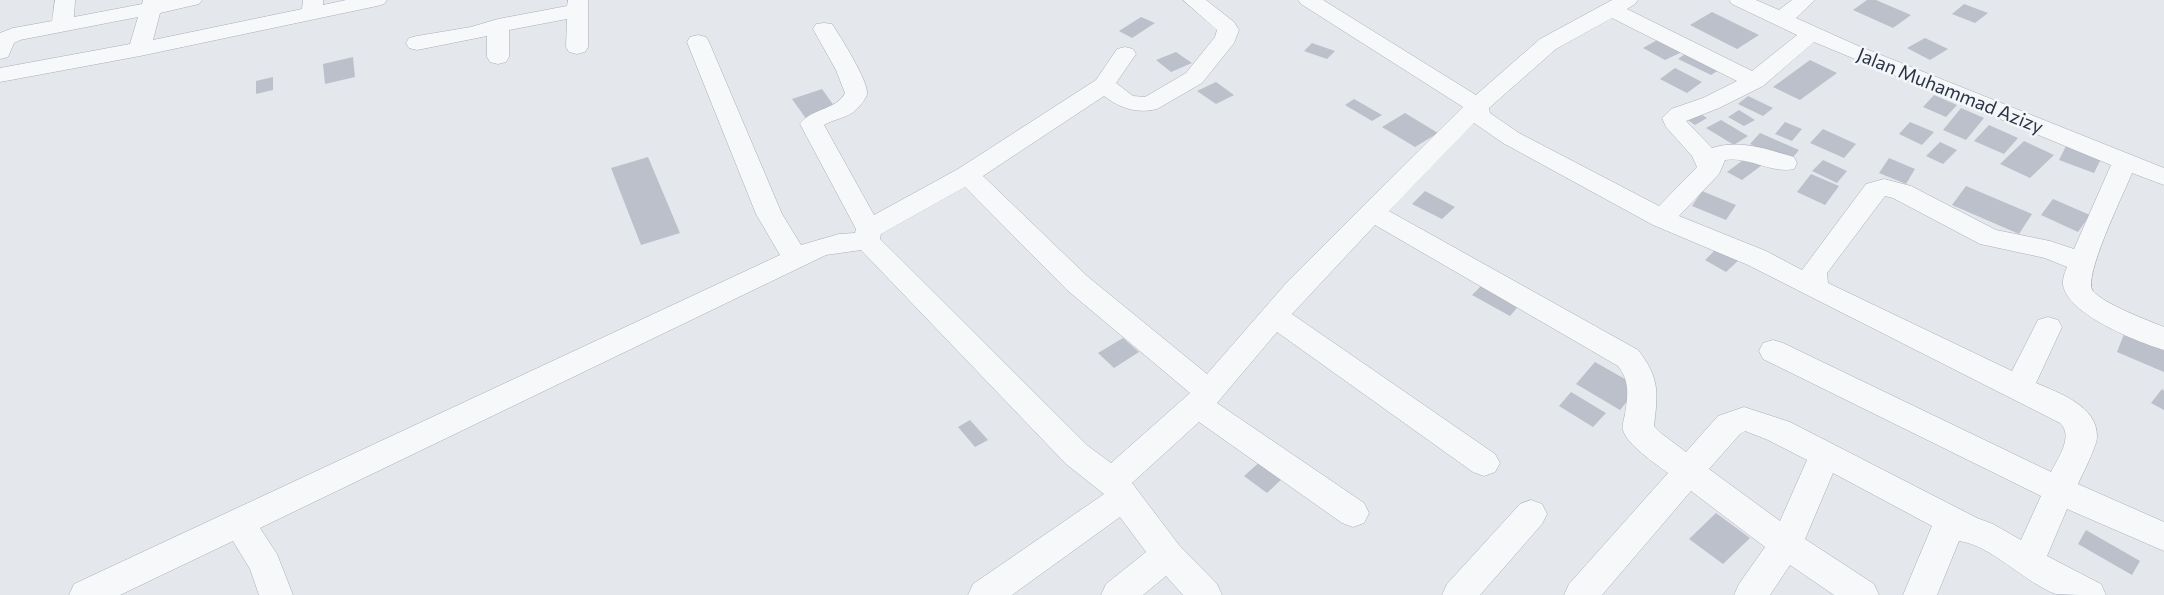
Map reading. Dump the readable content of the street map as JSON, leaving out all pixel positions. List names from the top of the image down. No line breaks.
{"streets":{"street":["Jalan Muhammad Azizy"]}}
